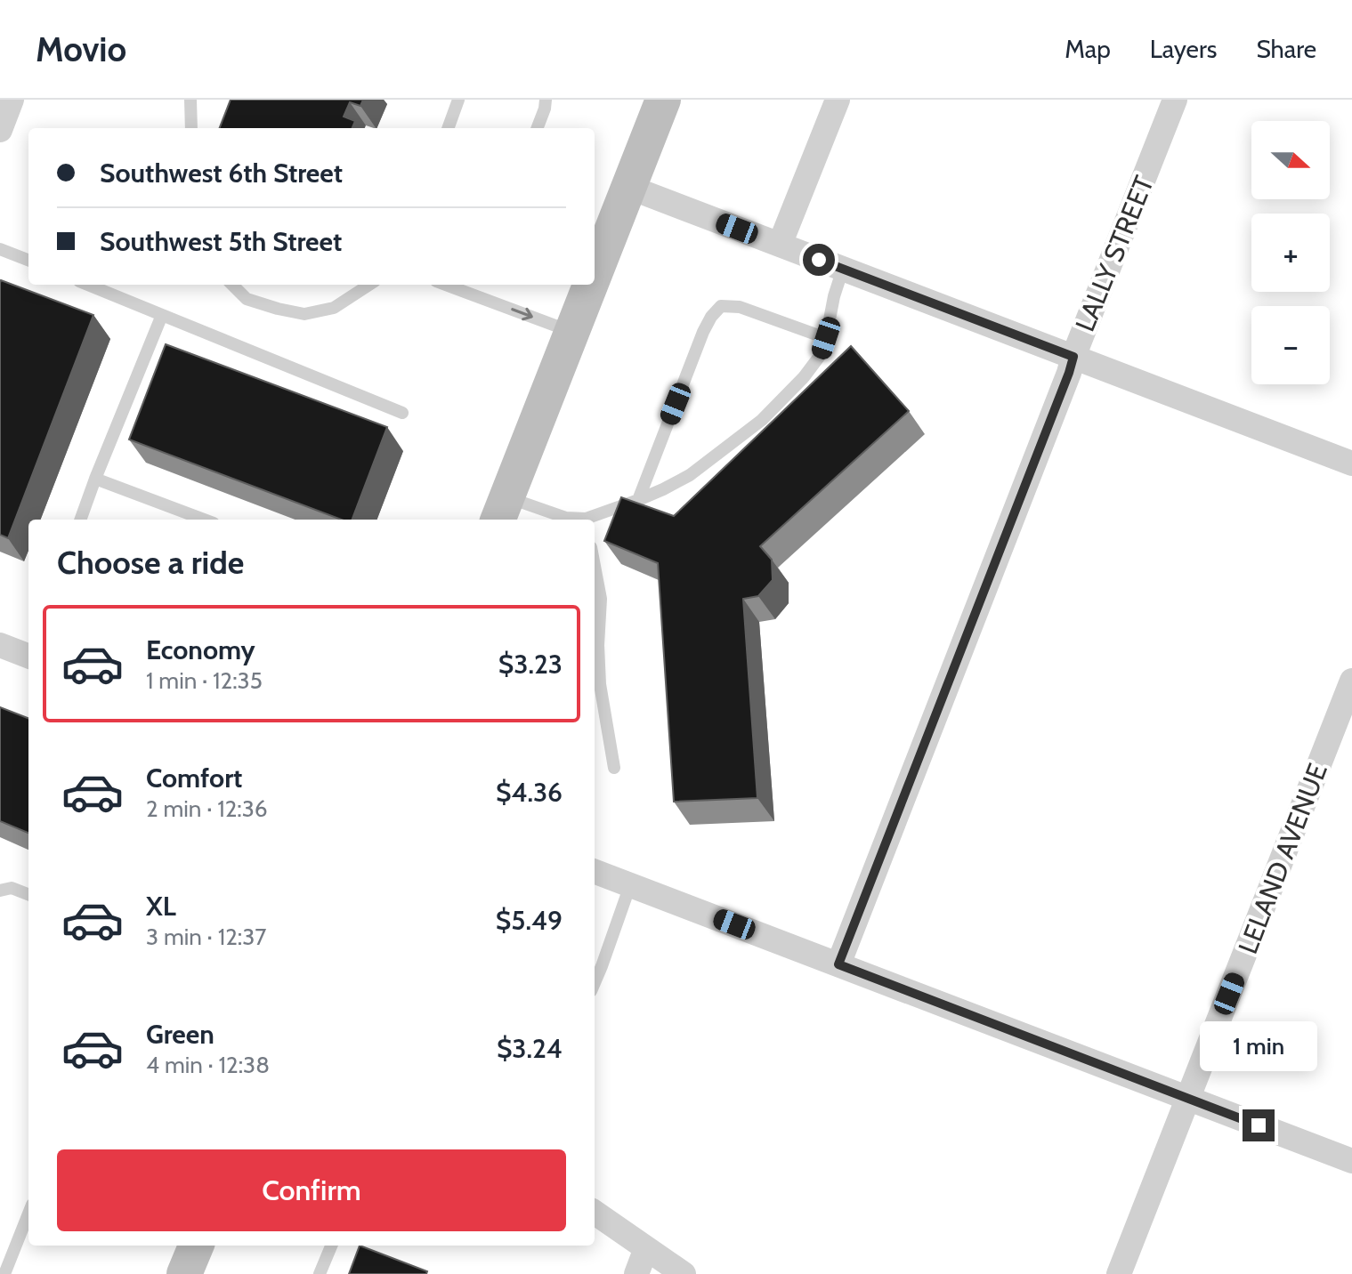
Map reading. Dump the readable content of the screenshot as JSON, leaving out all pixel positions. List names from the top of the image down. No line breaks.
{"streets":{"street":["LALLY STREET","LELAND AVENUE"]},"north":"right","page":{"header":"Movio","nav":["Map","Layers","Share"],"map_buttons":["+","−"],"banner":["Southwest 6th Street","Southwest 5th Street"],"heading":"Choose a ride","list":[{"name":"Economy","note":"1 min · 12:35","value":"$3.23"},{"name":"Comfort","note":"2 min · 12:36","value":"$4.36"},{"name":"XL","note":"3 min · 12:37","value":"$5.49"},{"name":"Green","note":"4 min · 12:38","value":"$3.24"}],"bubble":"1 min","buttons":"Confirm"}}
